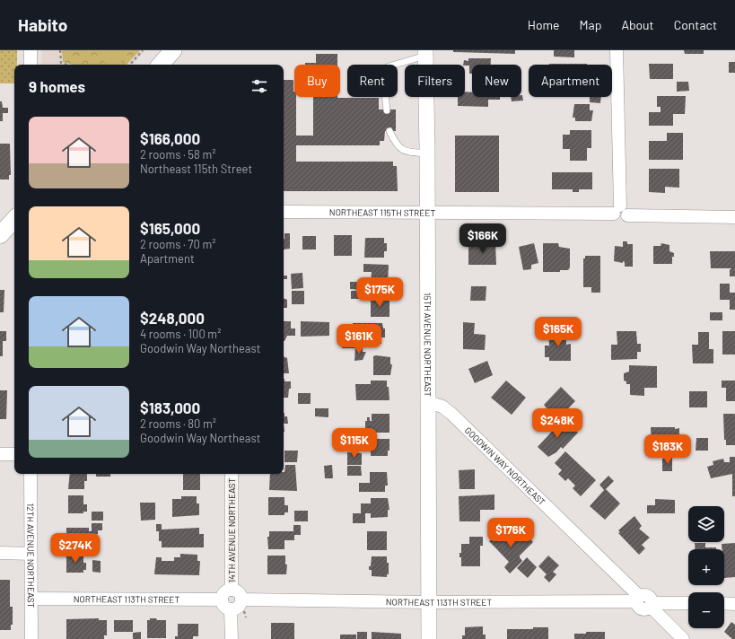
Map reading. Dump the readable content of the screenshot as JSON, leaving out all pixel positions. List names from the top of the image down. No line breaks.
{"streets":{"street":["NORTHEAST 115TH STREET","15TH AVENUE NORTHEAST","GOODWIN WAY NORTHEAST","14TH AVENUE NORTHEAST","12TH AVENUE NORTHEAST","NORTHEAST 113TH STREET"]},"crossings":[["NORTHEAST 115TH STREET","15TH AVENUE NORTHEAST"],["15TH AVENUE NORTHEAST","GOODWIN WAY NORTHEAST"],["15TH AVENUE NORTHEAST","NORTHEAST 113TH STREET"],["GOODWIN WAY NORTHEAST","NORTHEAST 113TH STREET"],["14TH AVENUE NORTHEAST","NORTHEAST 113TH STREET"],["12TH AVENUE NORTHEAST","NORTHEAST 113TH STREET"]],"page":{"header":"Habito","nav":["Home","Map","About","Contact"],"chip":["Buy","Rent","Filters","New","Apartment"],"heading":"9 homes","list":[{"name":"$166,000","note":"2 rooms · 58 m² · Northeast 115th Street"},{"name":"$165,000","note":"2 rooms · 70 m² · Apartment"},{"name":"$248,000","note":"4 rooms · 100 m² · Goodwin Way Northeast"},{"name":"$183,000","note":"2 rooms · 80 m² · Goodwin Way Northeast"}],"price":["$166K","$175K","$165K","$161K","$248K","$115K","$183K","$176K","$274K"],"map_buttons":["+","−"]}}
